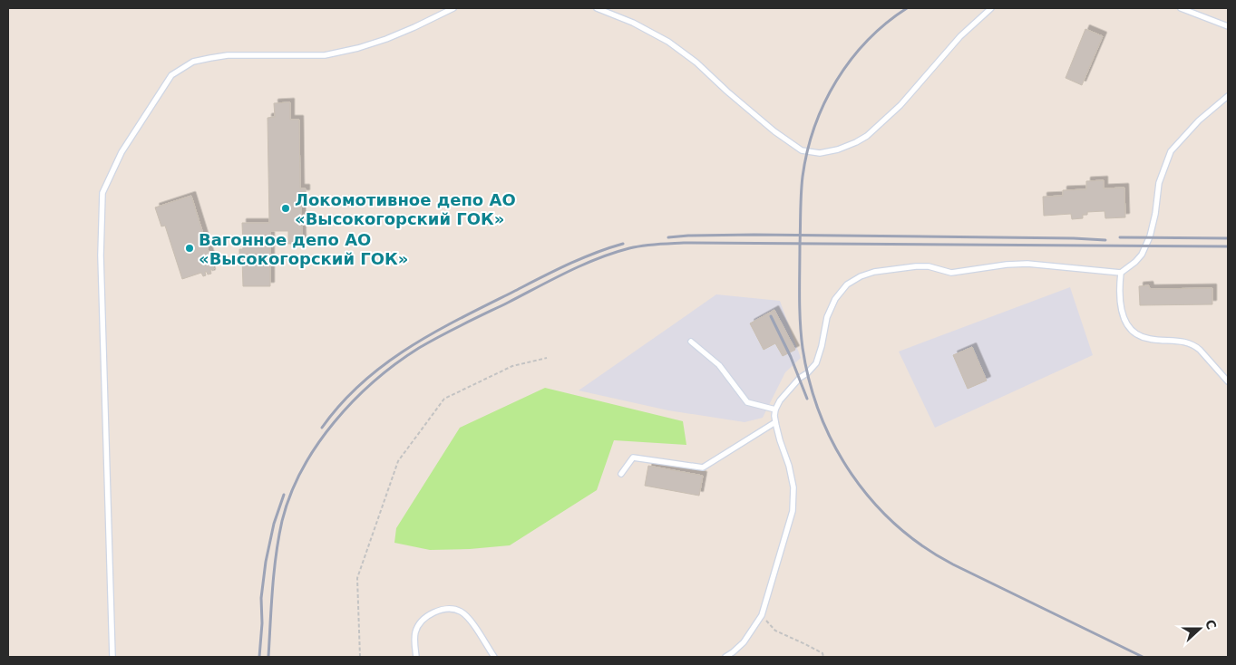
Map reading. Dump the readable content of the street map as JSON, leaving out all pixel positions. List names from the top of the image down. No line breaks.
{"places":["Локомотивное депо АО «Высокогорский ГОК»","Вагонное депо АО «Высокогорский ГОК»"],"north":"right"}
